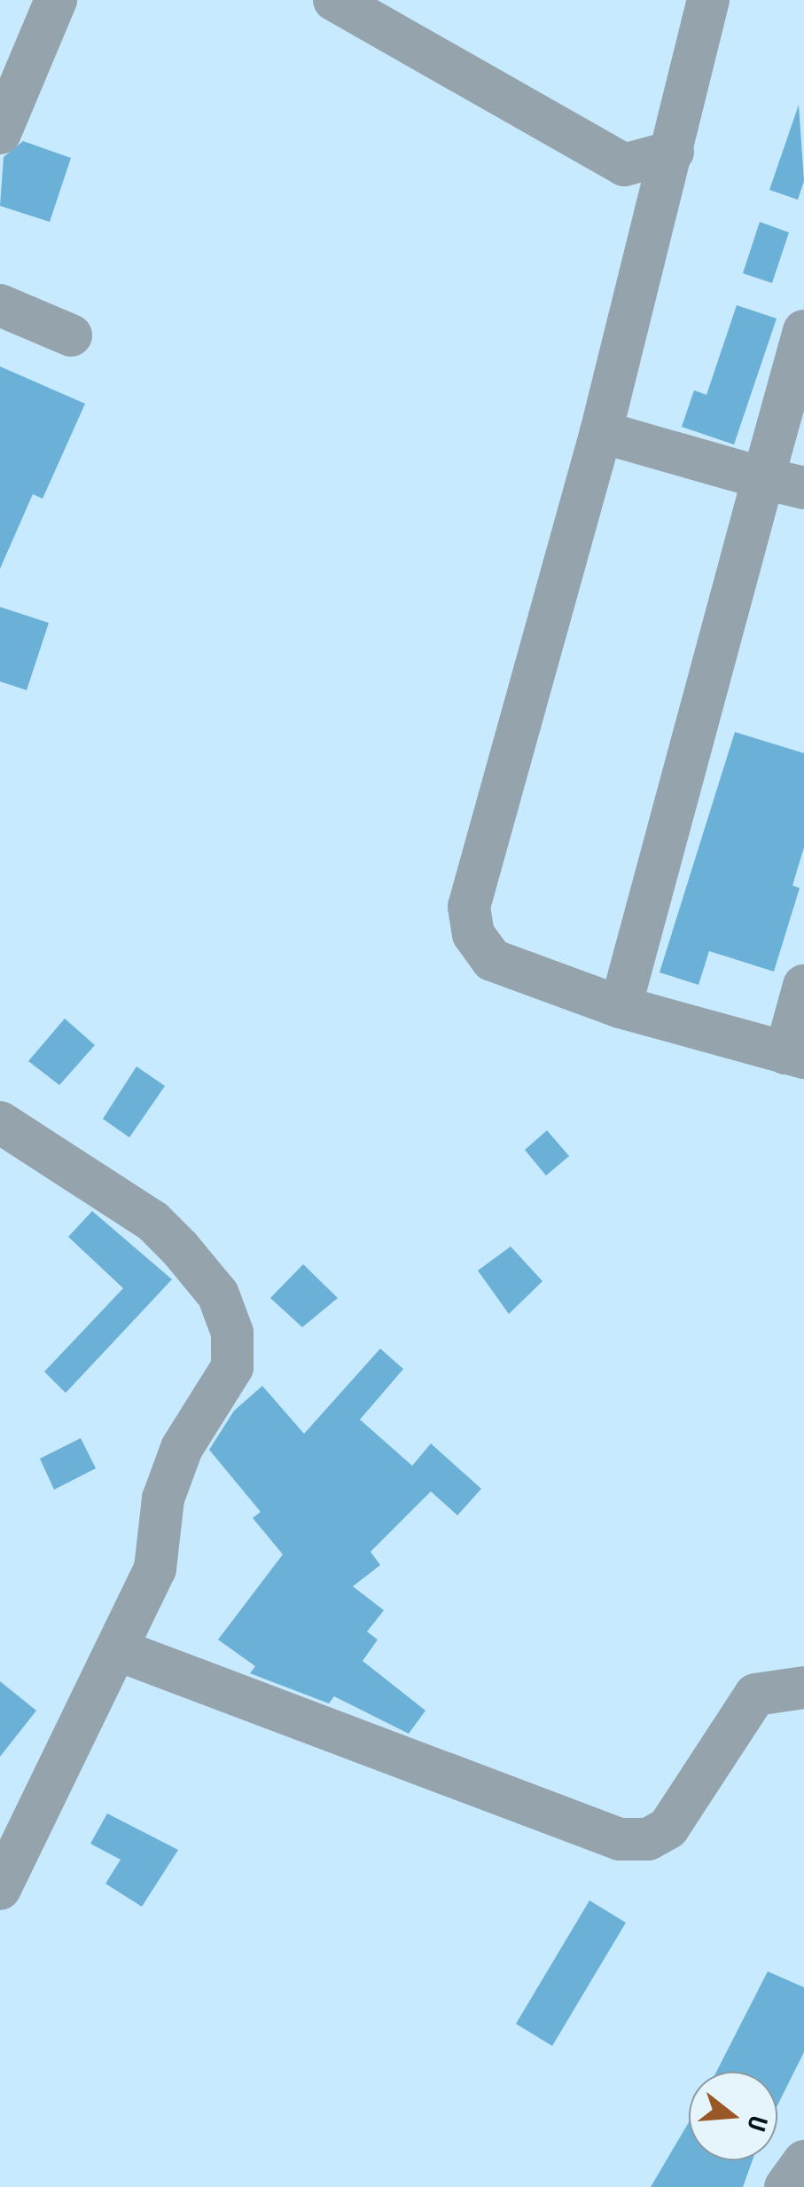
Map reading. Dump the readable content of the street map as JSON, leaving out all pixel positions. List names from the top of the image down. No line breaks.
{"north":"right"}
